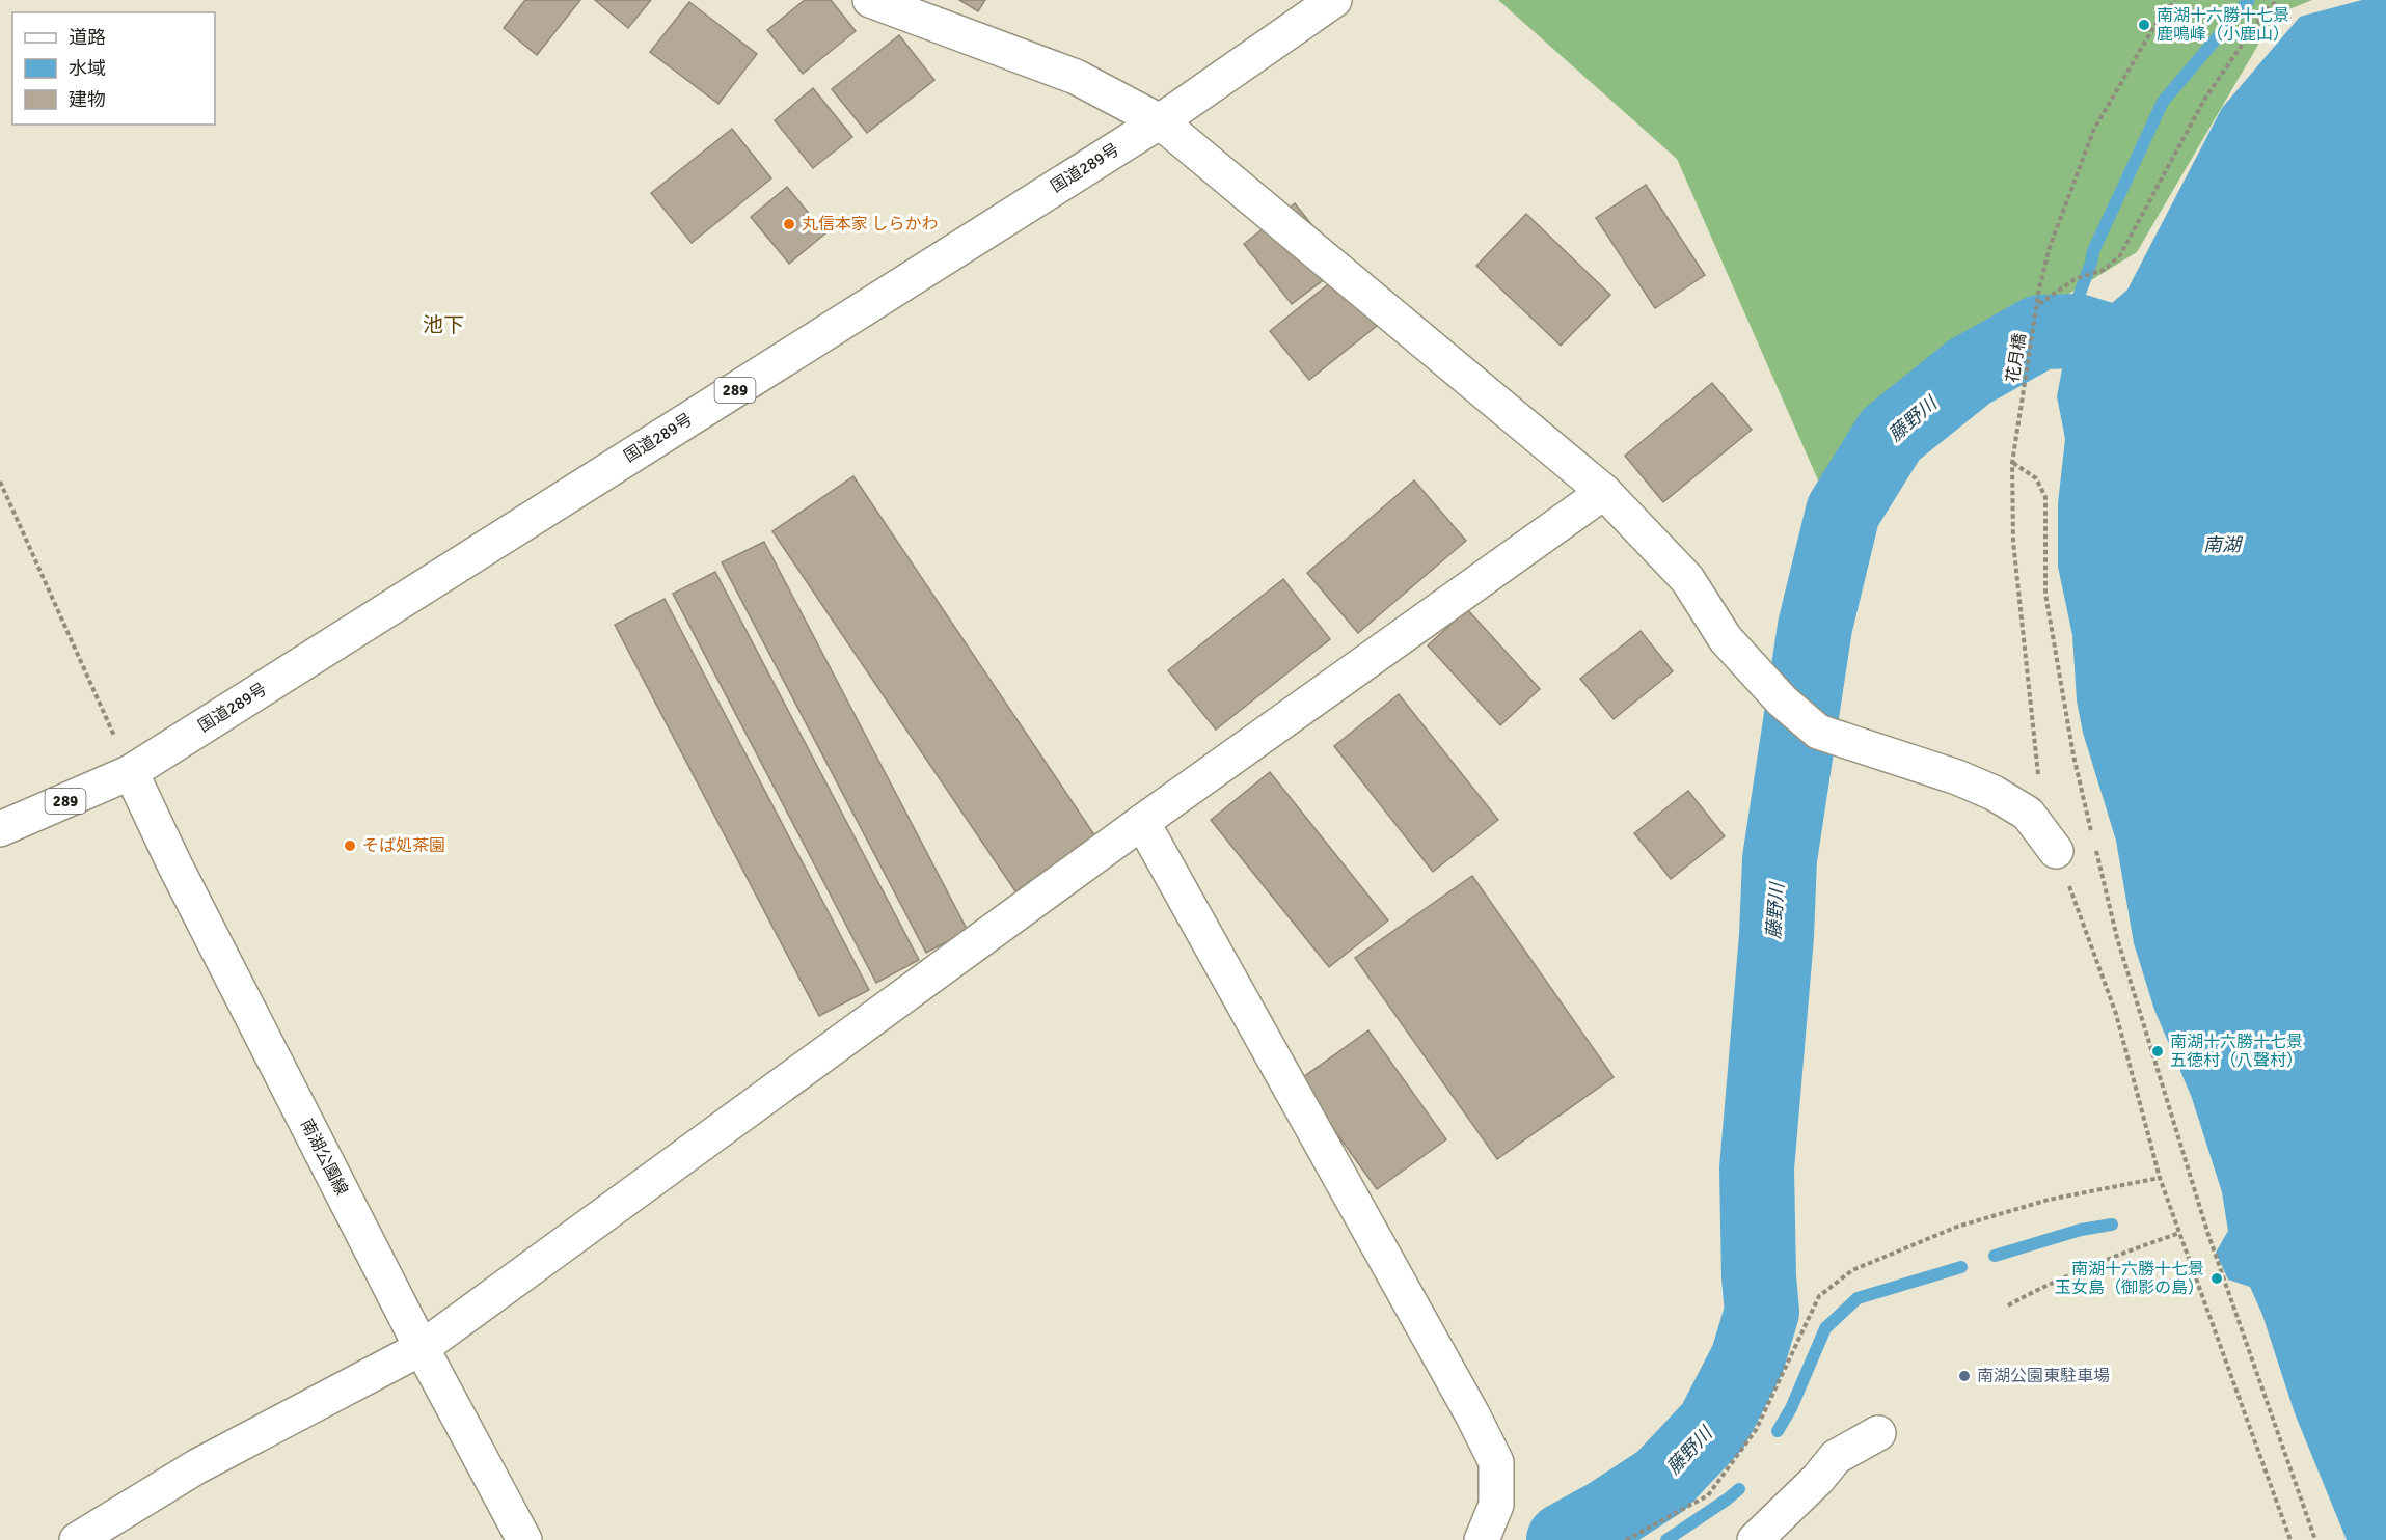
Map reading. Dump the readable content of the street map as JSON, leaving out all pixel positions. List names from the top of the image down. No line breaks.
{"streets":{"main road":["国道289号","289","南湖公園線"],"path":["花月橋"]},"crossings":[["国道289号","南湖公園線"]],"districts":["池下"],"water":["藤野川","南湖"],"places":["南湖十六勝十七景 鹿鳴峰（小鹿山）","丸信本家 しらかわ","そば処茶園","南湖十六勝十七景 五徳村（八聲村）","南湖十六勝十七景 玉女島（御影の島）","南湖公園東駐車場"],"legend":["道路","水域","建物"]}
